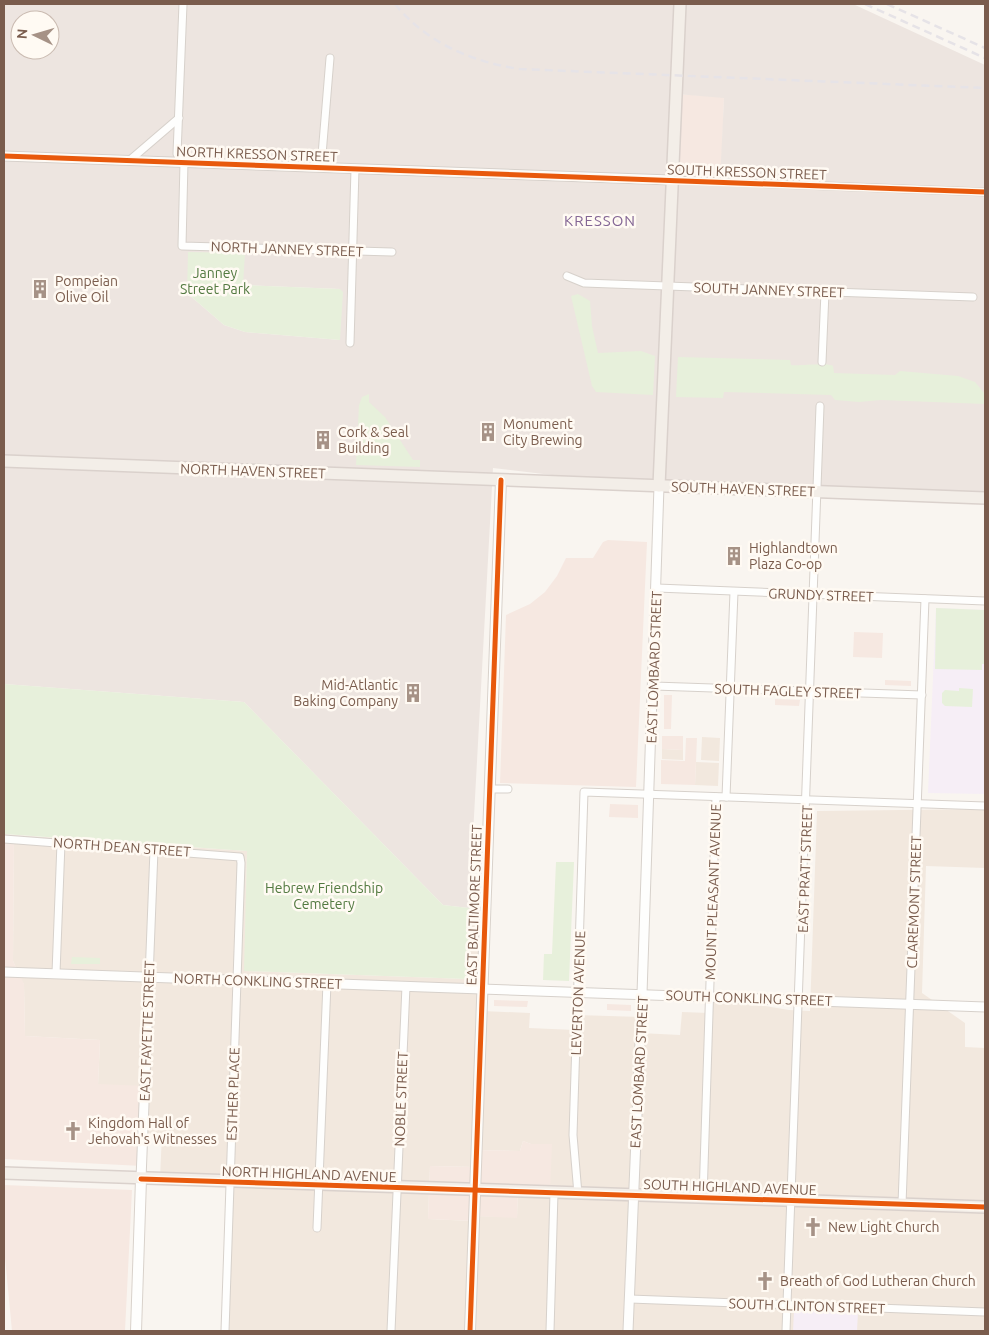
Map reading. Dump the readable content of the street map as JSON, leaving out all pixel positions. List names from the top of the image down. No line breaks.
{"streets":{"main road":["NORTH HAVEN STREET","SOUTH HAVEN STREET","EAST LOMBARD STREET","EAST BALTIMORE STREET","EAST FAYETTE STREET","NORTH HIGHLAND AVENUE","SOUTH HIGHLAND AVENUE"],"street":["NORTH KRESSON STREET","SOUTH KRESSON STREET","NORTH JANNEY STREET","SOUTH JANNEY STREET","GRUNDY STREET","SOUTH FAGLEY STREET","NORTH DEAN STREET","EAST PRATT STREET","MOUNT PLEASANT AVENUE","CLAREMONT STREET","NORTH CONKLING STREET","LEVERTON AVENUE","SOUTH CONKLING STREET","ESTHER PLACE","NOBLE STREET","SOUTH CLINTON STREET"]},"crossings":[["NORTH KRESSON STREET","SOUTH KRESSON STREET"],["NORTH KRESSON STREET","NORTH JANNEY STREET"],["SOUTH KRESSON STREET","EAST LOMBARD STREET"],["SOUTH JANNEY STREET","EAST LOMBARD STREET"],["NORTH HAVEN STREET","SOUTH HAVEN STREET"],["NORTH HAVEN STREET","EAST BALTIMORE STREET"],["SOUTH HAVEN STREET","EAST LOMBARD STREET"],["SOUTH HAVEN STREET","EAST PRATT STREET"],["SOUTH HAVEN STREET","EAST BALTIMORE STREET"],["GRUNDY STREET","EAST LOMBARD STREET"],["GRUNDY STREET","EAST PRATT STREET"],["GRUNDY STREET","MOUNT PLEASANT AVENUE"],["GRUNDY STREET","CLAREMONT STREET"],["EAST LOMBARD STREET","SOUTH FAGLEY STREET"],["EAST LOMBARD STREET","LEVERTON AVENUE"],["EAST LOMBARD STREET","SOUTH CONKLING STREET"],["EAST LOMBARD STREET","SOUTH HIGHLAND AVENUE"],["EAST LOMBARD STREET","SOUTH CLINTON STREET"],["SOUTH FAGLEY STREET","EAST PRATT STREET"],["SOUTH FAGLEY STREET","MOUNT PLEASANT AVENUE"],["SOUTH FAGLEY STREET","CLAREMONT STREET"],["NORTH DEAN STREET","EAST FAYETTE STREET"],["NORTH DEAN STREET","ESTHER PLACE"],["EAST PRATT STREET","SOUTH CONKLING STREET"],["EAST PRATT STREET","SOUTH HIGHLAND AVENUE"],["EAST PRATT STREET","SOUTH CLINTON STREET"],["MOUNT PLEASANT AVENUE","SOUTH CONKLING STREET"],["MOUNT PLEASANT AVENUE","SOUTH HIGHLAND AVENUE"],["CLAREMONT STREET","SOUTH CONKLING STREET"],["CLAREMONT STREET","SOUTH HIGHLAND AVENUE"],["EAST BALTIMORE STREET","NORTH CONKLING STREET"],["EAST BALTIMORE STREET","SOUTH CONKLING STREET"],["EAST BALTIMORE STREET","NORTH HIGHLAND AVENUE"],["EAST BALTIMORE STREET","SOUTH HIGHLAND AVENUE"],["NORTH CONKLING STREET","SOUTH CONKLING STREET"],["NORTH CONKLING STREET","EAST FAYETTE STREET"],["NORTH CONKLING STREET","ESTHER PLACE"],["NORTH CONKLING STREET","NOBLE STREET"],["LEVERTON AVENUE","SOUTH CONKLING STREET"],["LEVERTON AVENUE","SOUTH HIGHLAND AVENUE"],["EAST FAYETTE STREET","NORTH HIGHLAND AVENUE"],["ESTHER PLACE","NORTH HIGHLAND AVENUE"],["NOBLE STREET","NORTH HIGHLAND AVENUE"],["NORTH HIGHLAND AVENUE","SOUTH HIGHLAND AVENUE"]],"districts":["KRESSON"],"parks":["Janney Street Park","Hebrew Friendship Cemetery"],"places":{"building":["Pompeian Olive Oil","Monument City Brewing","Cork & Seal Building","Highlandtown Plaza Co-op","Mid-Atlantic Baking Company"],"church":["Kingdom Hall of Jehovah's Witnesses","New Light Church","Breath of God Lutheran Church"]},"north":"left"}
